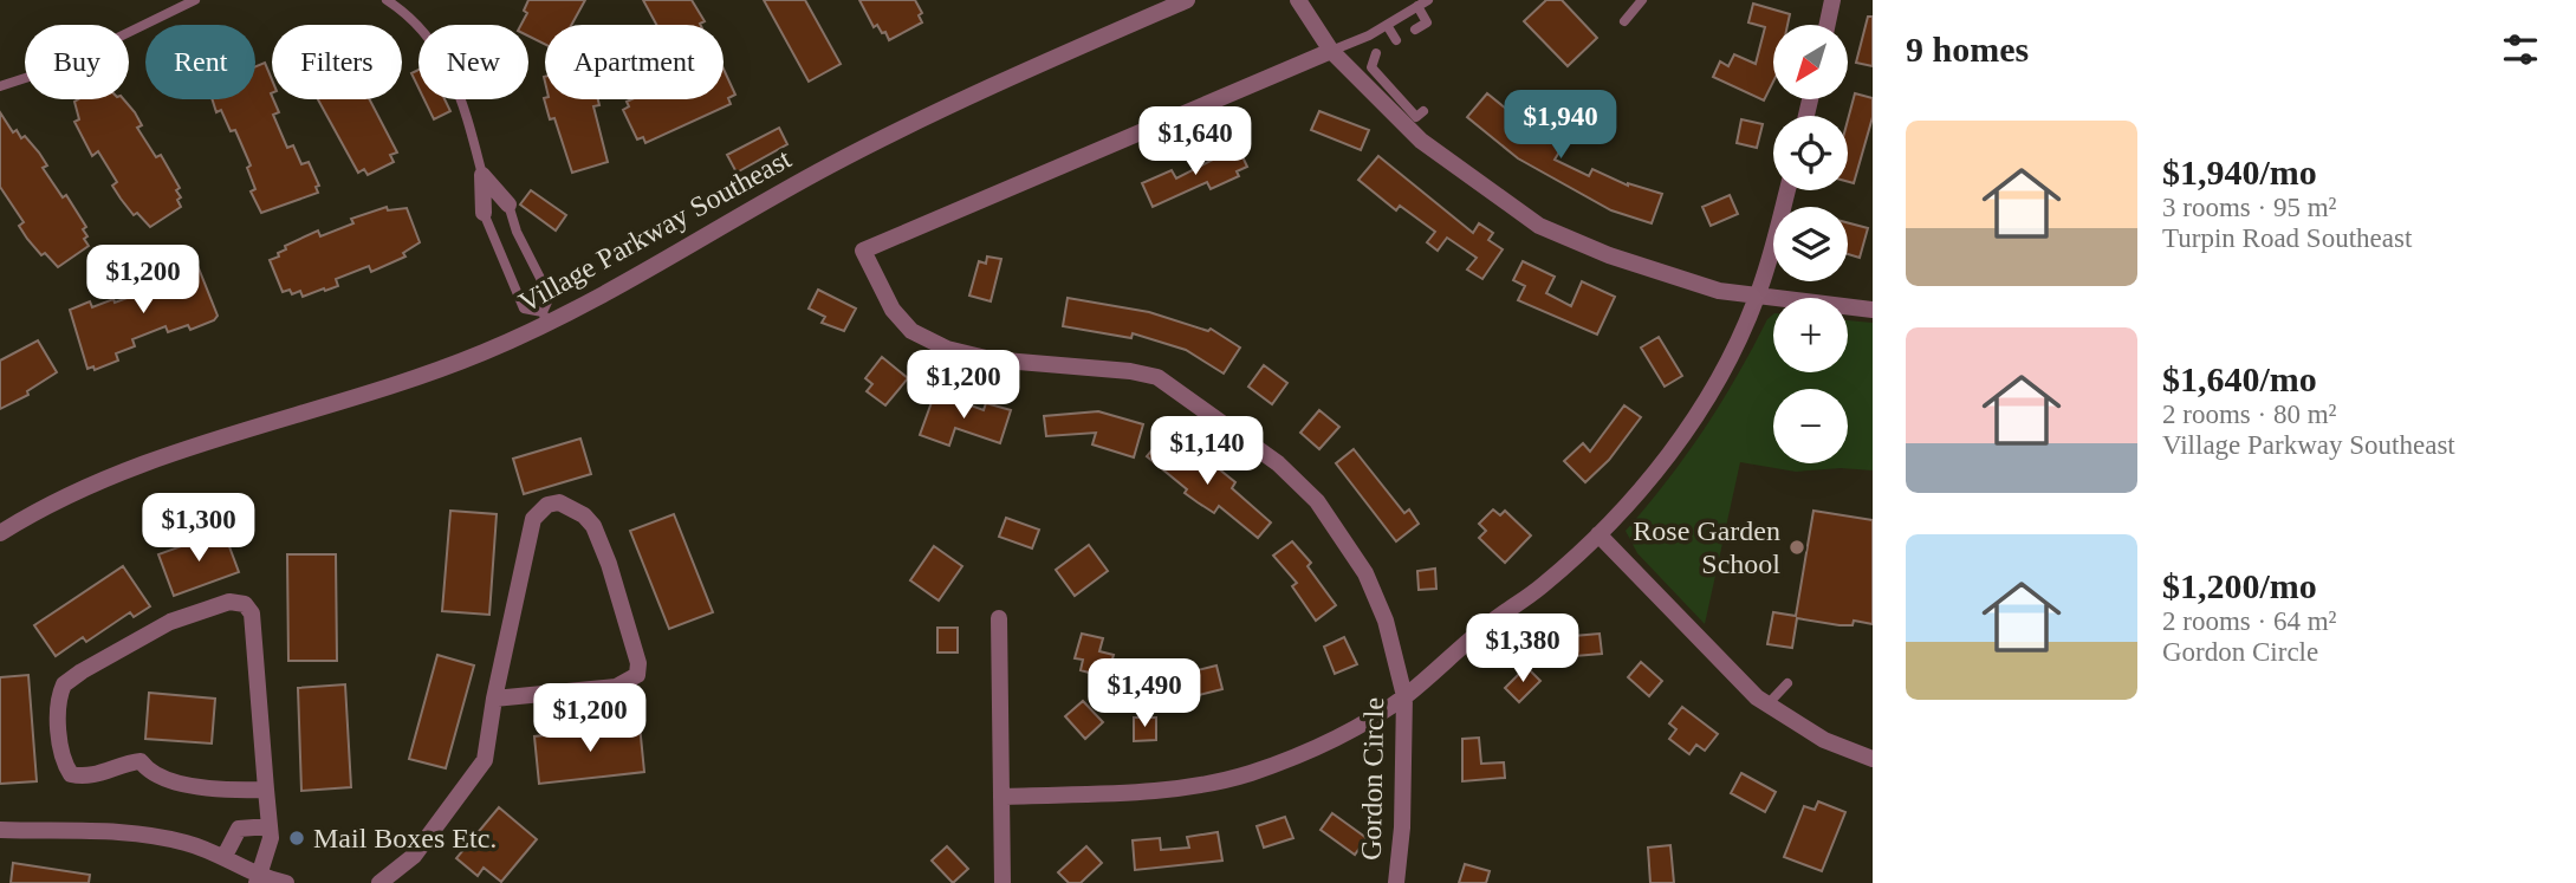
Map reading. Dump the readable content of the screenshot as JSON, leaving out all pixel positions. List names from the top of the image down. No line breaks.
{"streets":{"street":["Village Parkway Southeast","Gordon Circle"]},"places":["Rose Garden School","Mail Boxes Etc."],"north":"bottom left","page":{"heading":"9 homes","map_buttons":["+","−"],"chip":["Buy","Rent","Filters","New","Apartment"],"price":["$1,940","$1,640","$1,200","$1,200","$1,140","$1,300","$1,380","$1,490","$1,200"],"list":[{"name":"$1,940/mo","note":"3 rooms · 95 m² · Turpin Road Southeast"},{"name":"$1,640/mo","note":"2 rooms · 80 m² · Village Parkway Southeast"},{"name":"$1,200/mo","note":"2 rooms · 64 m² · Gordon Circle"}]}}
